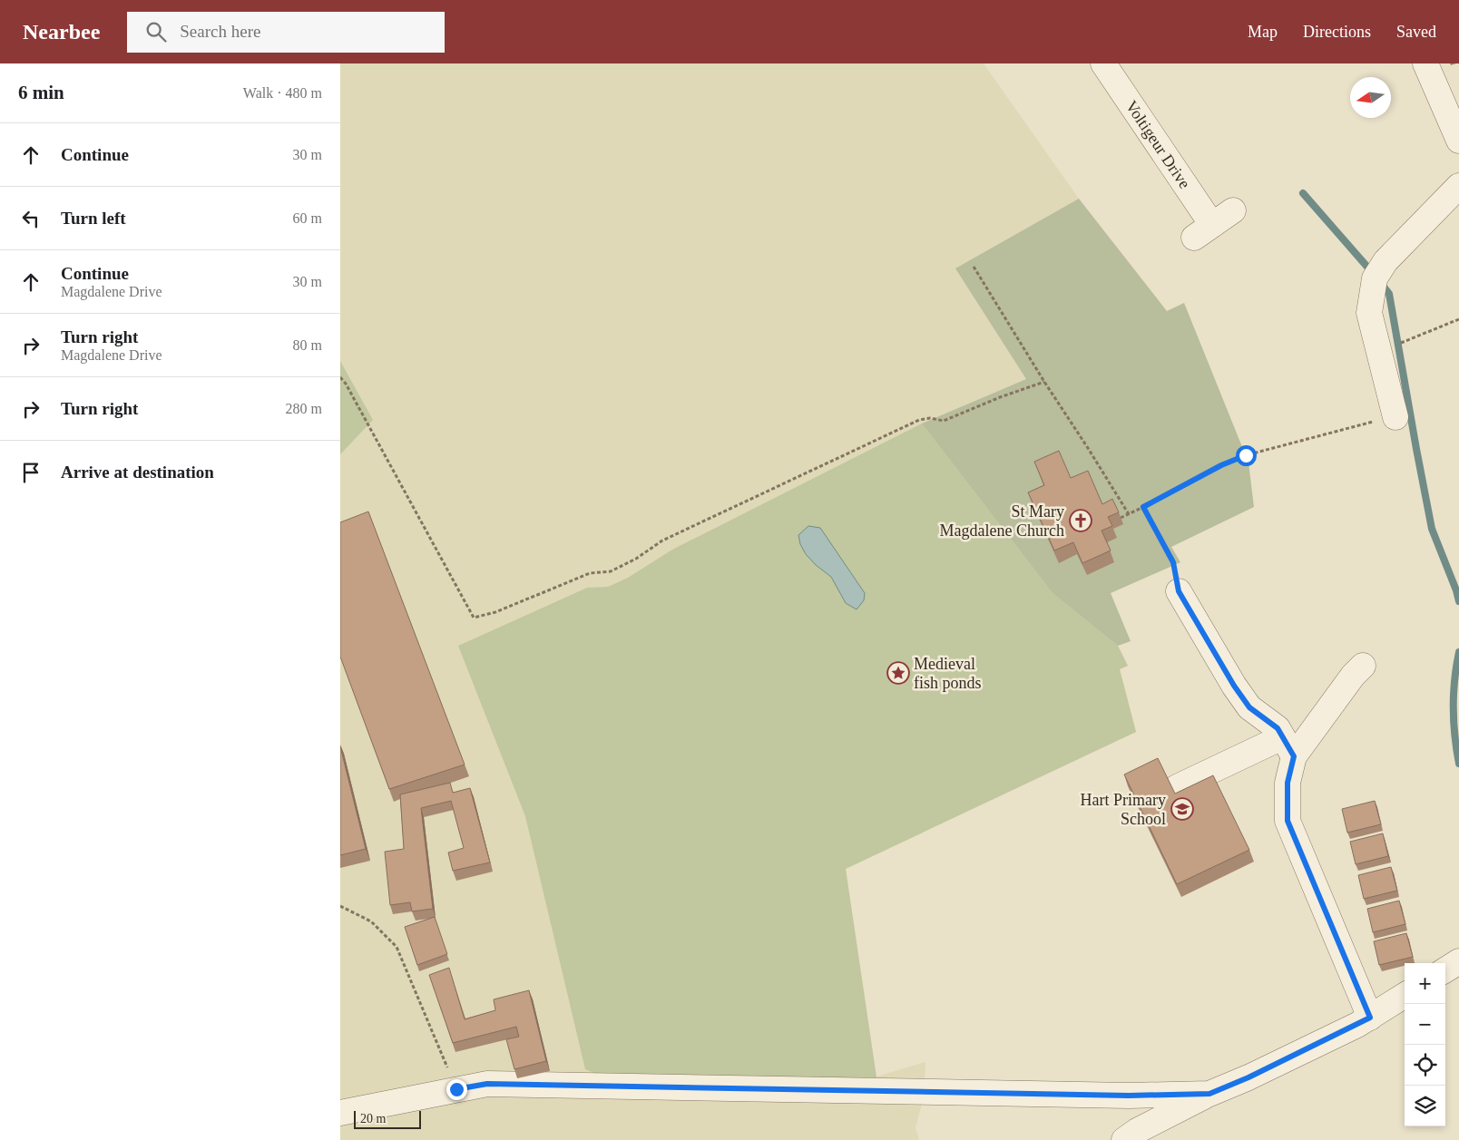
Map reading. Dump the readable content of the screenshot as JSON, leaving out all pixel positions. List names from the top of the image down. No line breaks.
{"streets":{"street":["Voltigeur Drive"]},"places":{"church":["St Mary Magdalene Church"],"place":["Medieval fish ponds"],"school or university":["Hart Primary School"]},"scale_bar":"20 m","north":"left","page":{"header":"Nearbee","search":"Search here","nav":["Map","Directions","Saved"],"heading":["6 min","Walk · 480 m"],"list":[["Continue","30 m"],["Turn left","60 m"],["Continue","Magdalene Drive","30 m"],["Turn right","Magdalene Drive","80 m"],["Turn right","280 m"],"Arrive at destination"],"map_buttons":["+","−"],"scale":"20 m"}}
